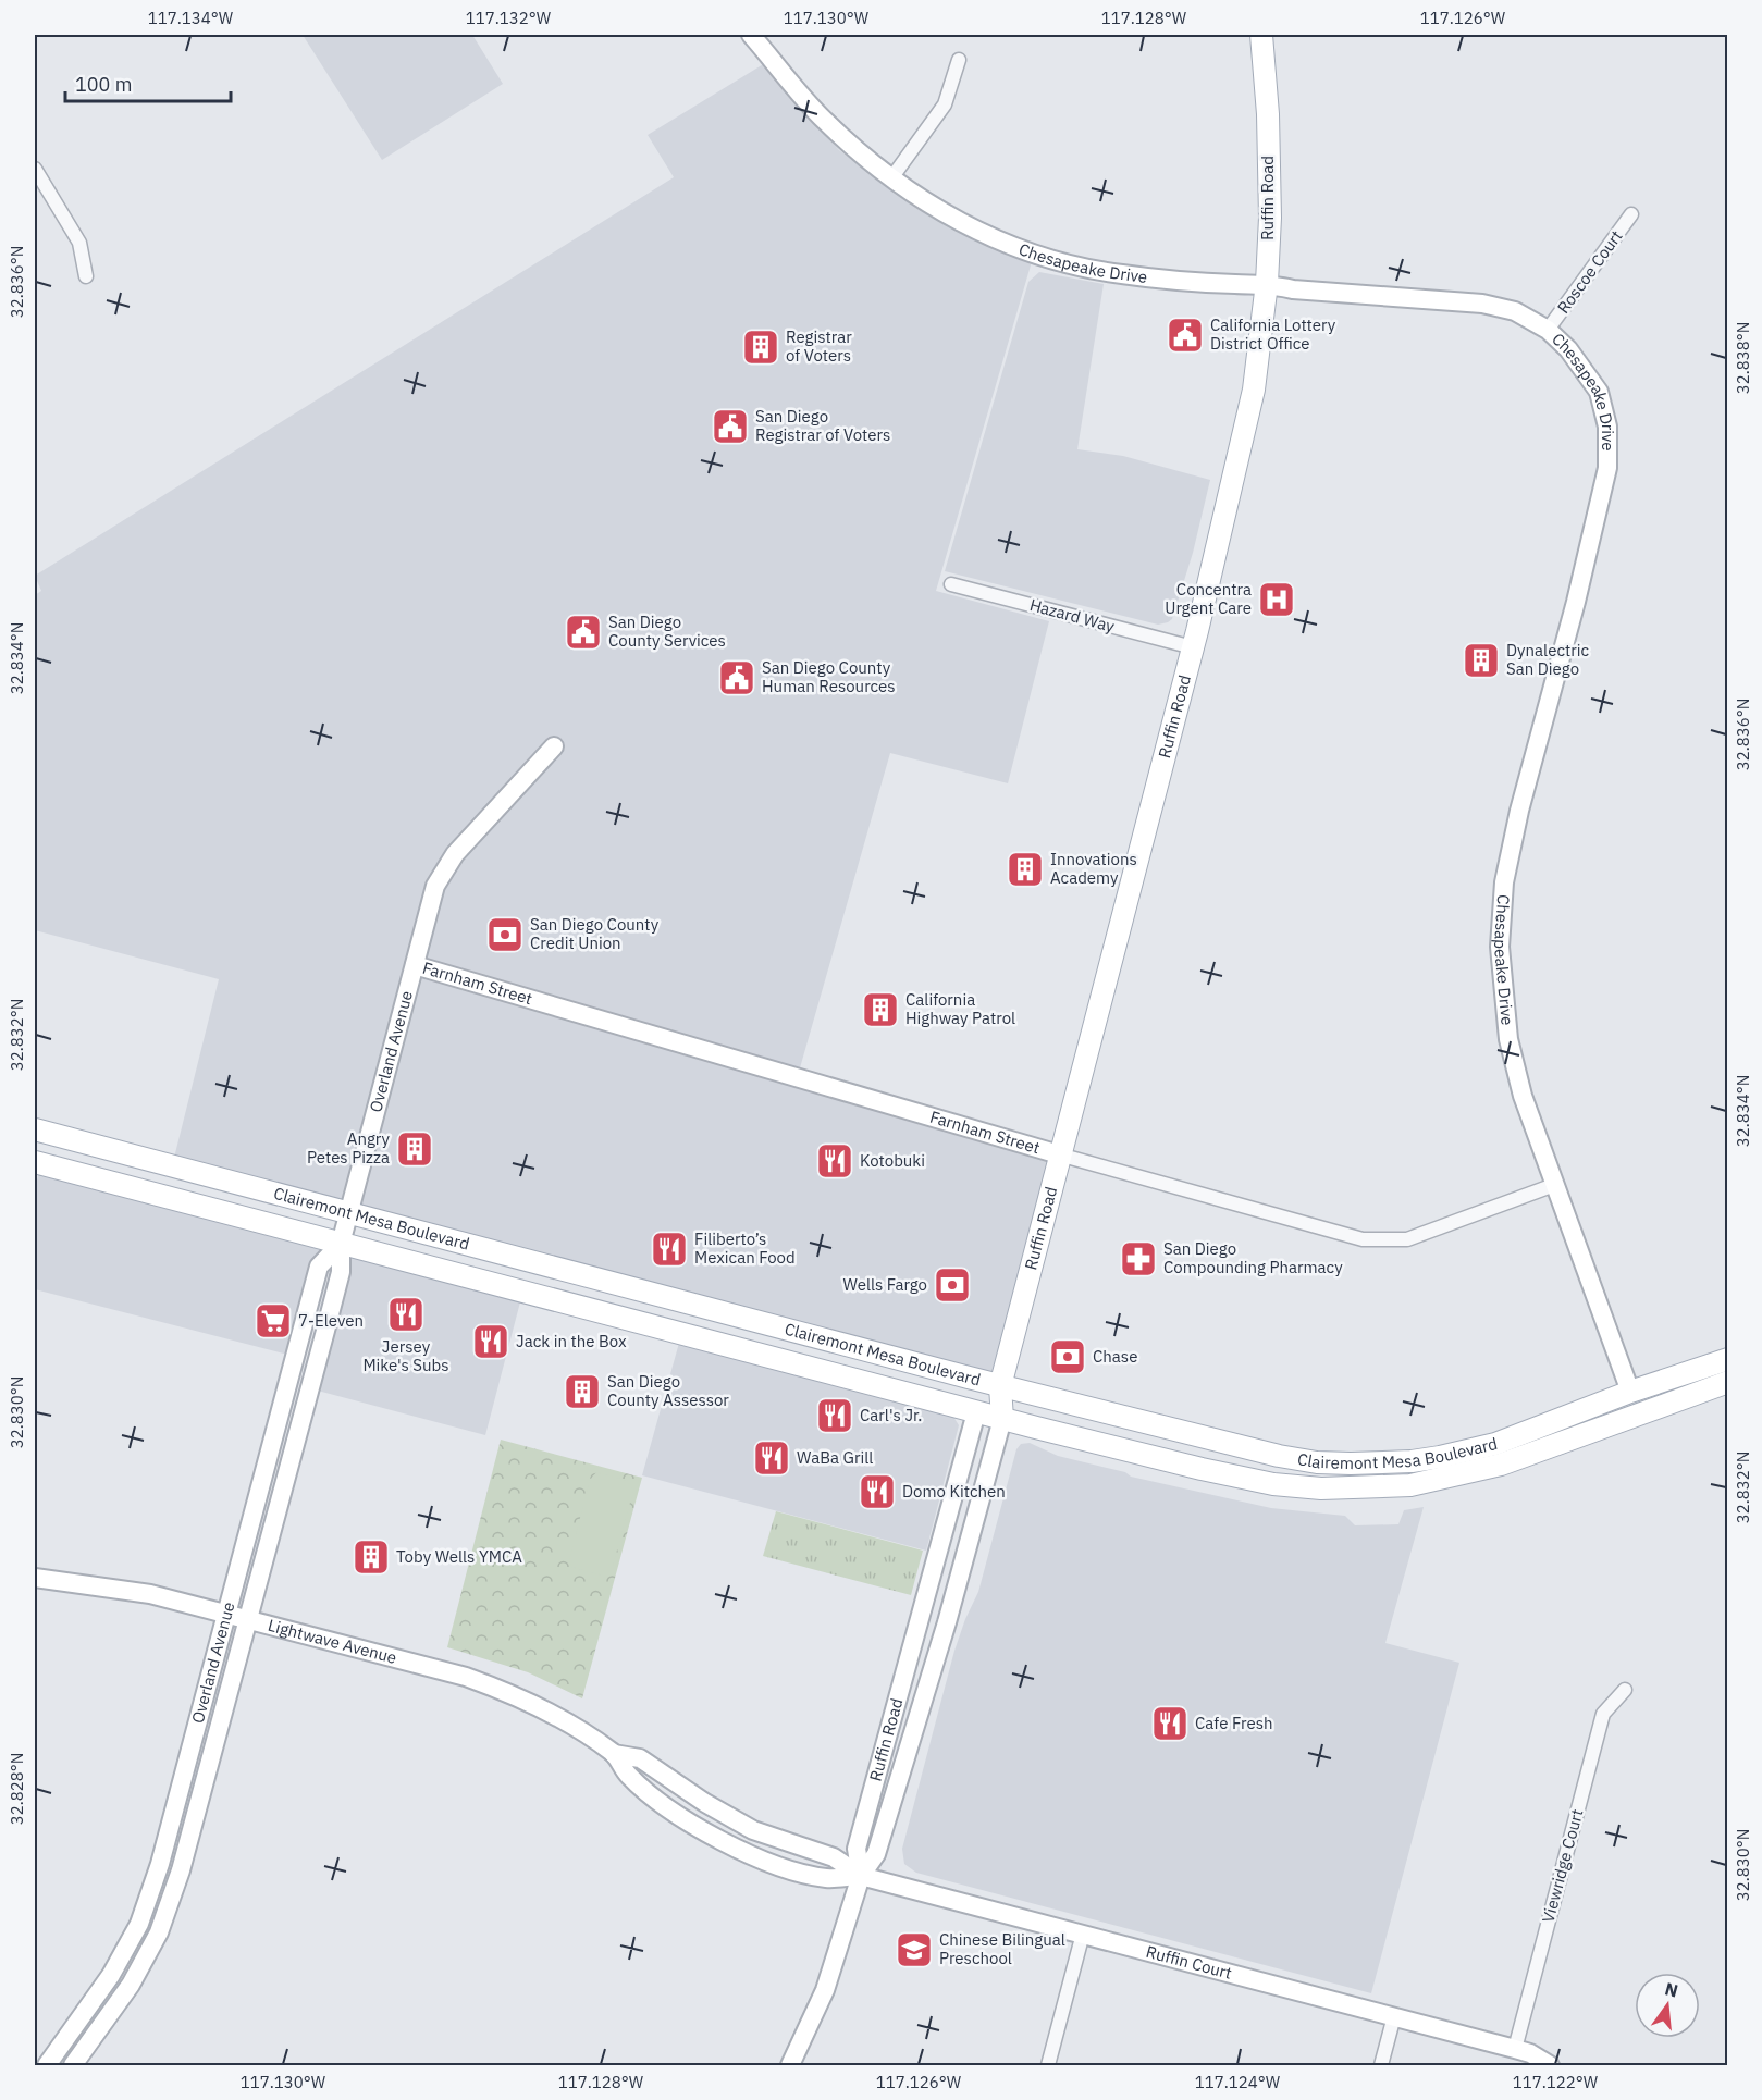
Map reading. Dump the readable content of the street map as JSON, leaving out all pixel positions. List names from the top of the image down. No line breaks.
{"streets":{"main road":["Ruffin Road","Clairemont Mesa Boulevard"],"street":["Chesapeake Drive","Roscoe Court","Hazard Way","Farnham Street","Overland Avenue","Lightwave Avenue","Viewridge Court","Ruffin Court"]},"crossings":[["Ruffin Road","Chesapeake Drive"],["Ruffin Road","Hazard Way"],["Ruffin Road","Farnham Street"],["Ruffin Road","Clairemont Mesa Boulevard"],["Ruffin Road","Lightwave Avenue"],["Ruffin Road","Ruffin Court"],["Chesapeake Drive","Roscoe Court"],["Chesapeake Drive","Farnham Street"],["Chesapeake Drive","Clairemont Mesa Boulevard"],["Farnham Street","Overland Avenue"],["Overland Avenue","Clairemont Mesa Boulevard"],["Overland Avenue","Lightwave Avenue"],["Lightwave Avenue","Ruffin Court"],["Viewridge Court","Ruffin Court"]],"places":{"public building":["California Lottery District Office","San Diego Registrar of Voters","San Diego County Services","San Diego County Human Resources"],"building":["Registrar of Voters","Dynalectric San Diego","Innovations Academy","California Highway Patrol","Angry Petes Pizza","San Diego County Assessor","Toby Wells YMCA"],"hospital":["Concentra Urgent Care"],"bank":["San Diego County Credit Union","Wells Fargo","Chase"],"restaurant":["Kotobuki","Filiberto’s Mexican Food","Jersey Mike's Subs","Jack in the Box","Carl's Jr.","WaBa Grill","Domo Kitchen","Cafe Fresh"],"pharmacy":["San Diego Compounding Pharmacy"],"supermarket":["7-Eleven"],"school or university":["Chinese Bilingual Preschool"]},"scale_bar":"100 m","north":"top","coordinates":["117.134°W","117.132°W","117.130°W","117.128°W","117.126°W","32.836°N","32.838°N","32.834°N","32.832°N","32.830°N","32.828°N","117.124°W","117.122°W"]}
